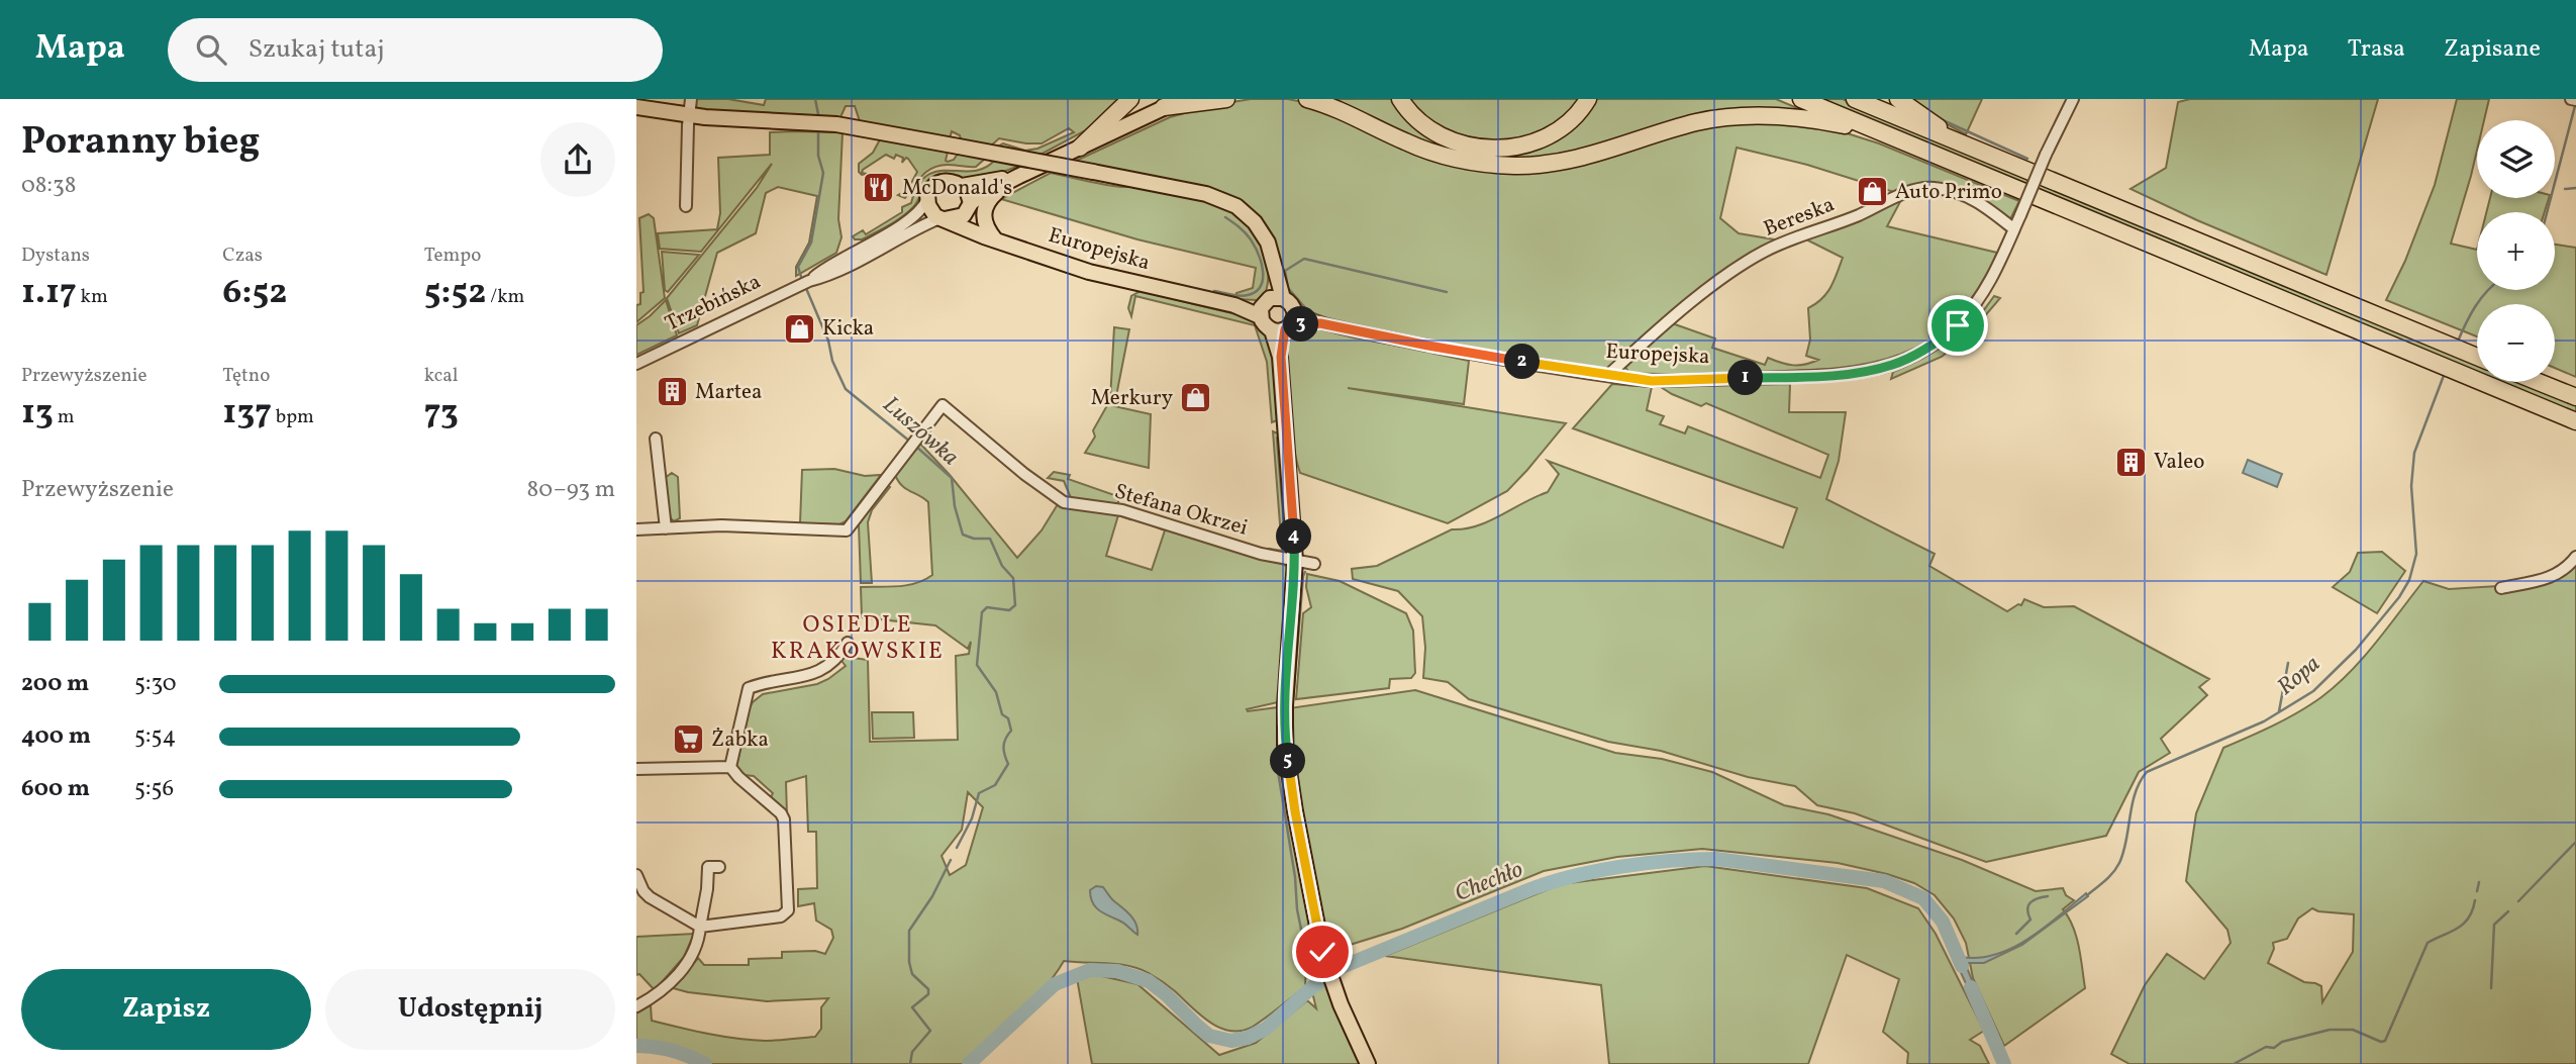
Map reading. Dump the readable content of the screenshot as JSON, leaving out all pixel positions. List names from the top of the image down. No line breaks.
{"streets":{"main road":["Europejska"],"street":["Bereska","Trzebińska","Stefana Okrzei"]},"crossings":[["Bereska","Europejska"],["Europejska","Trzebińska"]],"districts":["OSIEDLE KRAKOWSKIE"],"water":["Luszówka","Ropa","Chechło"],"places":{"restaurant":["McDonald's"],"shop":["Auto Primo","Kicka","Merkury"],"building":["Martea","Valeo"],"supermarket":["Żabka"]},"page":{"header":"Mapa","search":"Szukaj tutaj","nav":["Mapa","Trasa","Zapisane"],"heading":["Poranny bieg","08:38"],"map_buttons":["+","−"],"stats":[["Dystans","1.17 km"],["Czas","6:52"],["Tempo","5:52 /km"],["Przewyższenie","13 m"],["Tętno","137 bpm"],["kcal","73"]],"pins":["3","2","1","4","5"],"chart":["Przewyższenie","80–93 m"],"list":[{"name":"200 m","note":"5:30"},{"name":"400 m","note":"5:54"},{"name":"600 m","note":"5:56"}],"buttons":["Zapisz","Udostępnij"]}}
